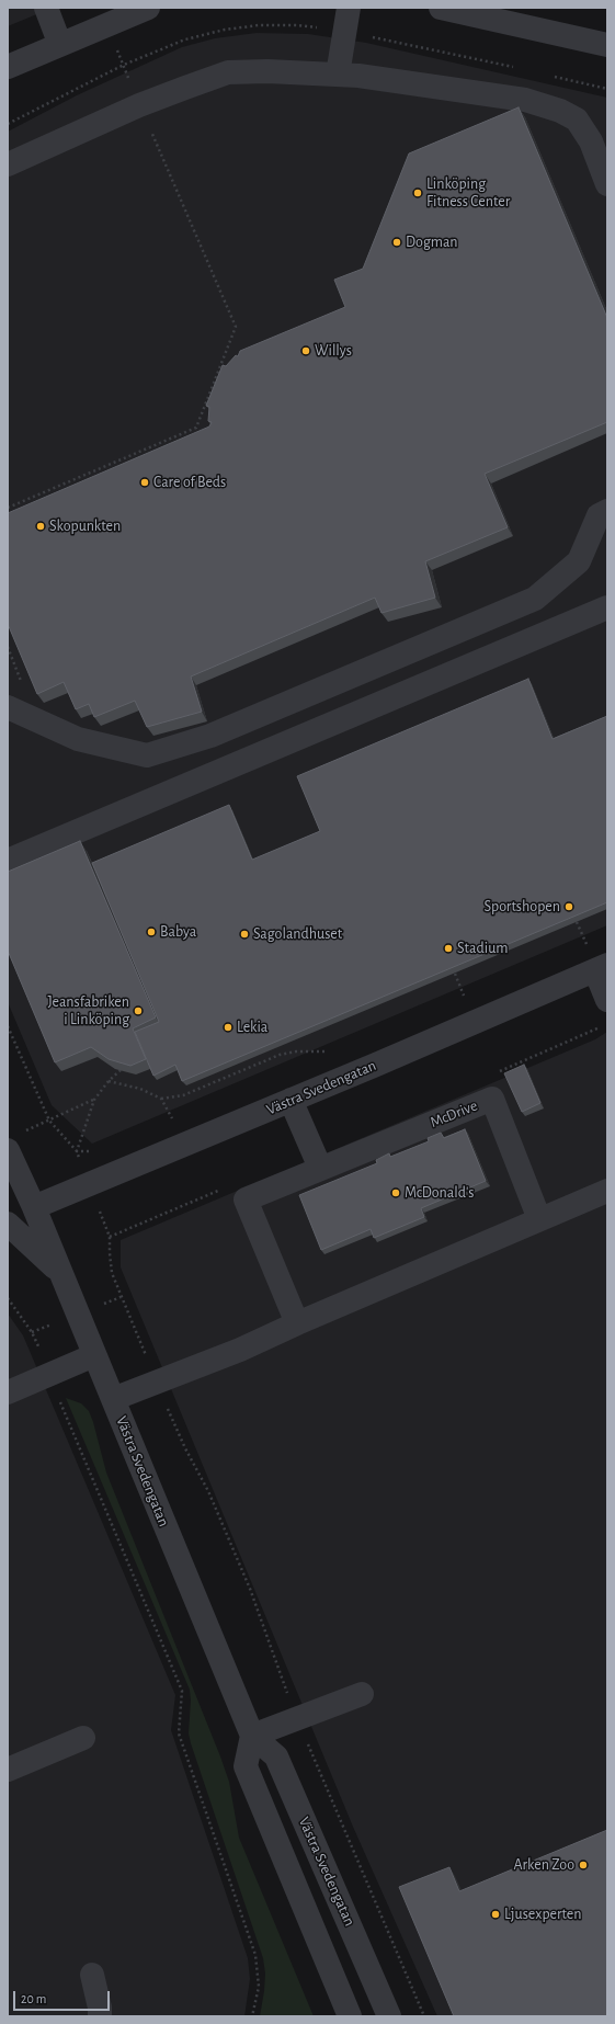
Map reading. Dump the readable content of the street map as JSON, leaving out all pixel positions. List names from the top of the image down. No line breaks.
{"streets":{"street":["Västra Svedengatan","McDrive"]},"places":["Linköping Fitness Center","Dogman","Willys","Care of Beds","Skopunkten","Sportshopen","Babya","Sagolandhuset","Stadium","Jeansfabriken i Linköping","Lekia","McDonald's","Arken Zoo","Ljusexperten"],"scale_bar":"20 m"}
